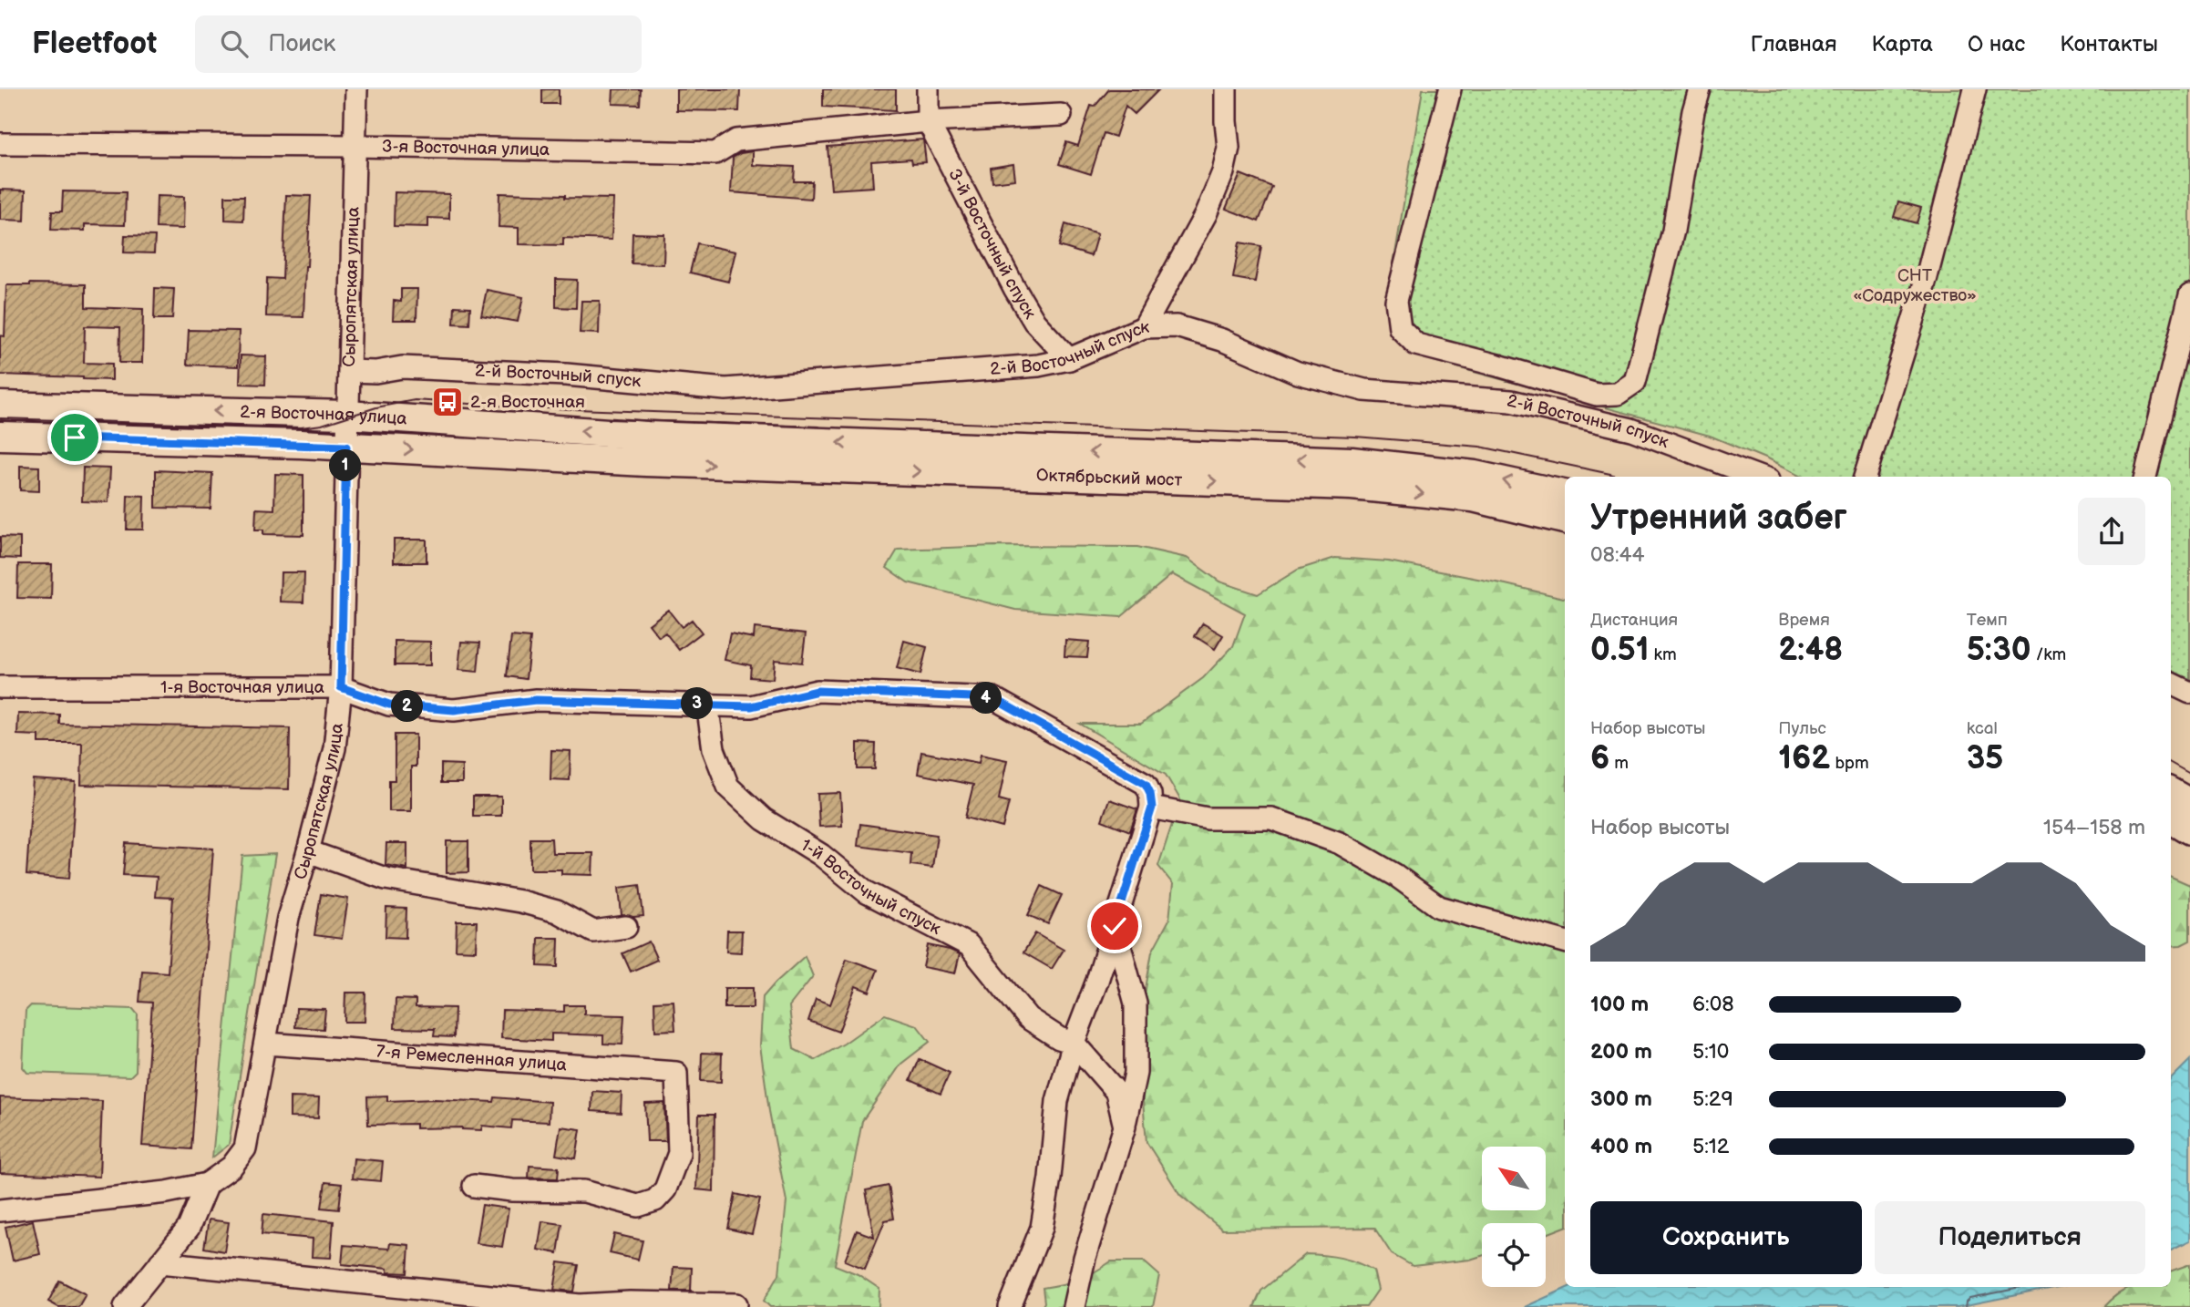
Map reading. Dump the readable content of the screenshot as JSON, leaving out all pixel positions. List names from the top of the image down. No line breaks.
{"streets":{"main road":["2-я Восточная улица","Октябрьский мост"],"street":["3-я Восточная улица","3-й Восточный спуск","Сыропятская улица","2-й Восточный спуск","1-я Восточная улица","1-й Восточный спуск","7-я Ремесленная улица"]},"crossings":[["3-я Восточная улица","3-й Восточный спуск"],["3-я Восточная улица","Сыропятская улица"],["3-й Восточный спуск","2-й Восточный спуск"],["Сыропятская улица","2-й Восточный спуск"],["Сыропятская улица","2-я Восточная улица"],["Сыропятская улица","1-я Восточная улица"],["Сыропятская улица","7-я Ремесленная улица"],["2-я Восточная улица","Октябрьский мост"],["1-я Восточная улица","1-й Восточный спуск"]],"parks":["СНТ «Содружество»"],"places":{"bus stop":["2-я Восточная"]},"north":"top left","page":{"header":"Fleetfoot","search":"Поиск","nav":["Главная","Карта","О нас","Контакты"],"pins":["1","4","3","2"],"heading":["Утренний забег","08:44"],"stats":[["Дистанция","0.51 km"],["Время","2:48"],["Темп","5:30 /km"],["Набор высоты","6 m"],["Пульс","162 bpm"],["kcal","35"]],"chart":["Набор высоты","154–158 m"],"list":[{"name":"100 m","note":"6:08"},{"name":"200 m","note":"5:10"},{"name":"300 m","note":"5:29"},{"name":"400 m","note":"5:12"}],"buttons":["Сохранить","Поделиться"]}}
